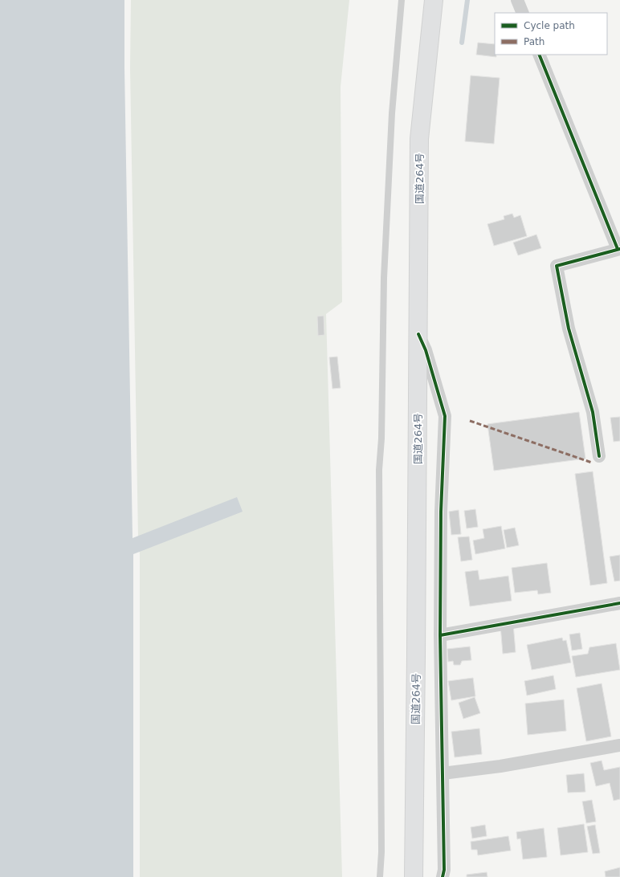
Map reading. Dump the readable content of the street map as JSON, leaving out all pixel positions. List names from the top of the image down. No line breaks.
{"streets":{"highway":["国道264号"]},"legend":["Cycle path","Path"]}
